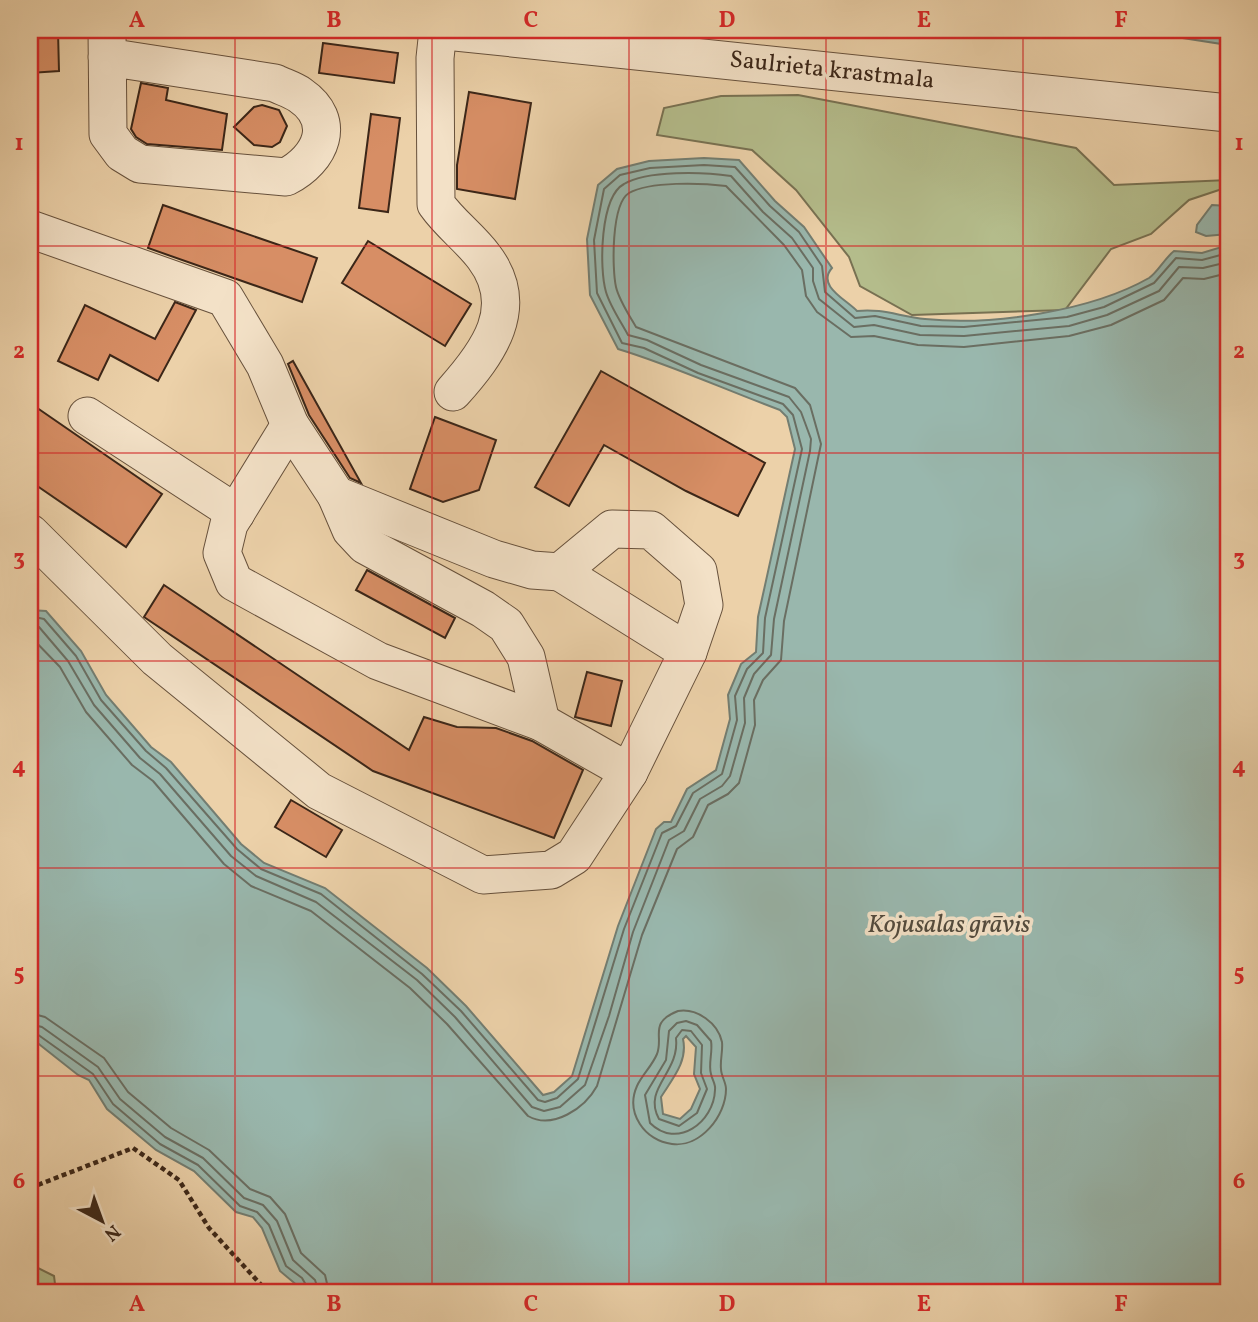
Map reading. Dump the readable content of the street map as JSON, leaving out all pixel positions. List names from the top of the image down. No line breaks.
{"streets":{"street":["Saulrieta krastmala"]},"water":["Kojusalas grāvis"],"north":"bottom right","grid":{"columns":["A","B","C","D","E","F"],"rows":["1","2","3","4","5","6"]}}
